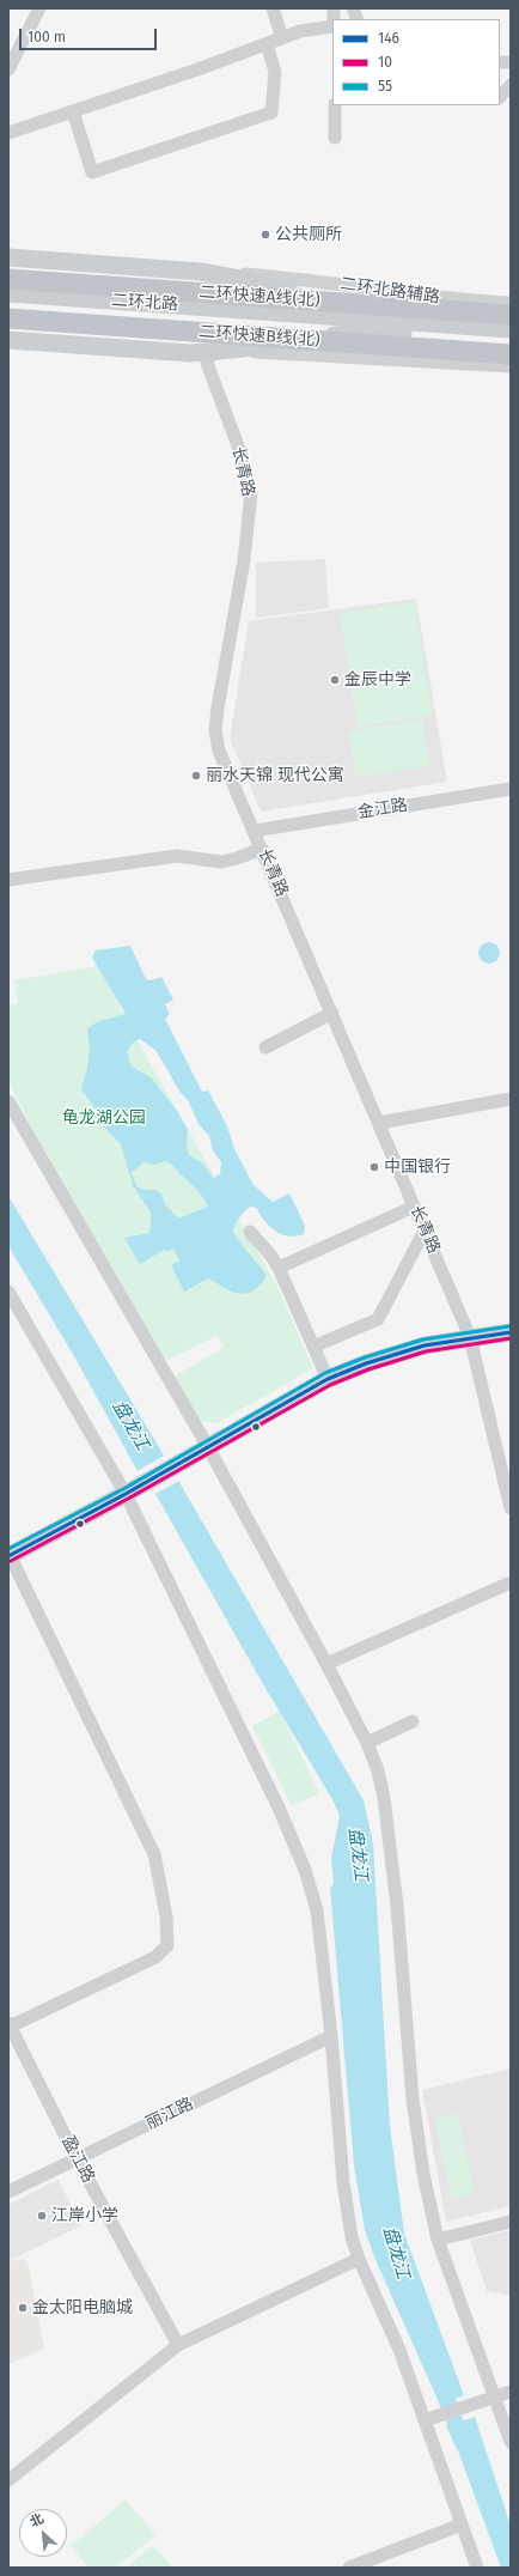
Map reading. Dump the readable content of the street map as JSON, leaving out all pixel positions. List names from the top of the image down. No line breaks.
{"streets":{"highway":["二环快速A线(北)","二环快速B线(北)"],"main road":["二环北路"],"street":["二环北路辅路","长青路","金江路","丽江路","盈江路"]},"crossings":[["二环快速A线(北)","二环北路"],["二环快速A线(北)","二环快速B线(北)"],["二环北路","二环快速B线(北)"],["长青路","金江路"],["丽江路","盈江路"]],"water":["盘龙江"],"parks":["龟龙湖公园"],"places":["公共厕所","金辰中学","丽水天锦 现代公寓","中国银行","江岸小学","金太阳电脑城"],"lines":["transit line 55","transit line 146","transit line 10"],"legend":["146","10","55"],"scale_bar":"100 m","north":"top left"}
